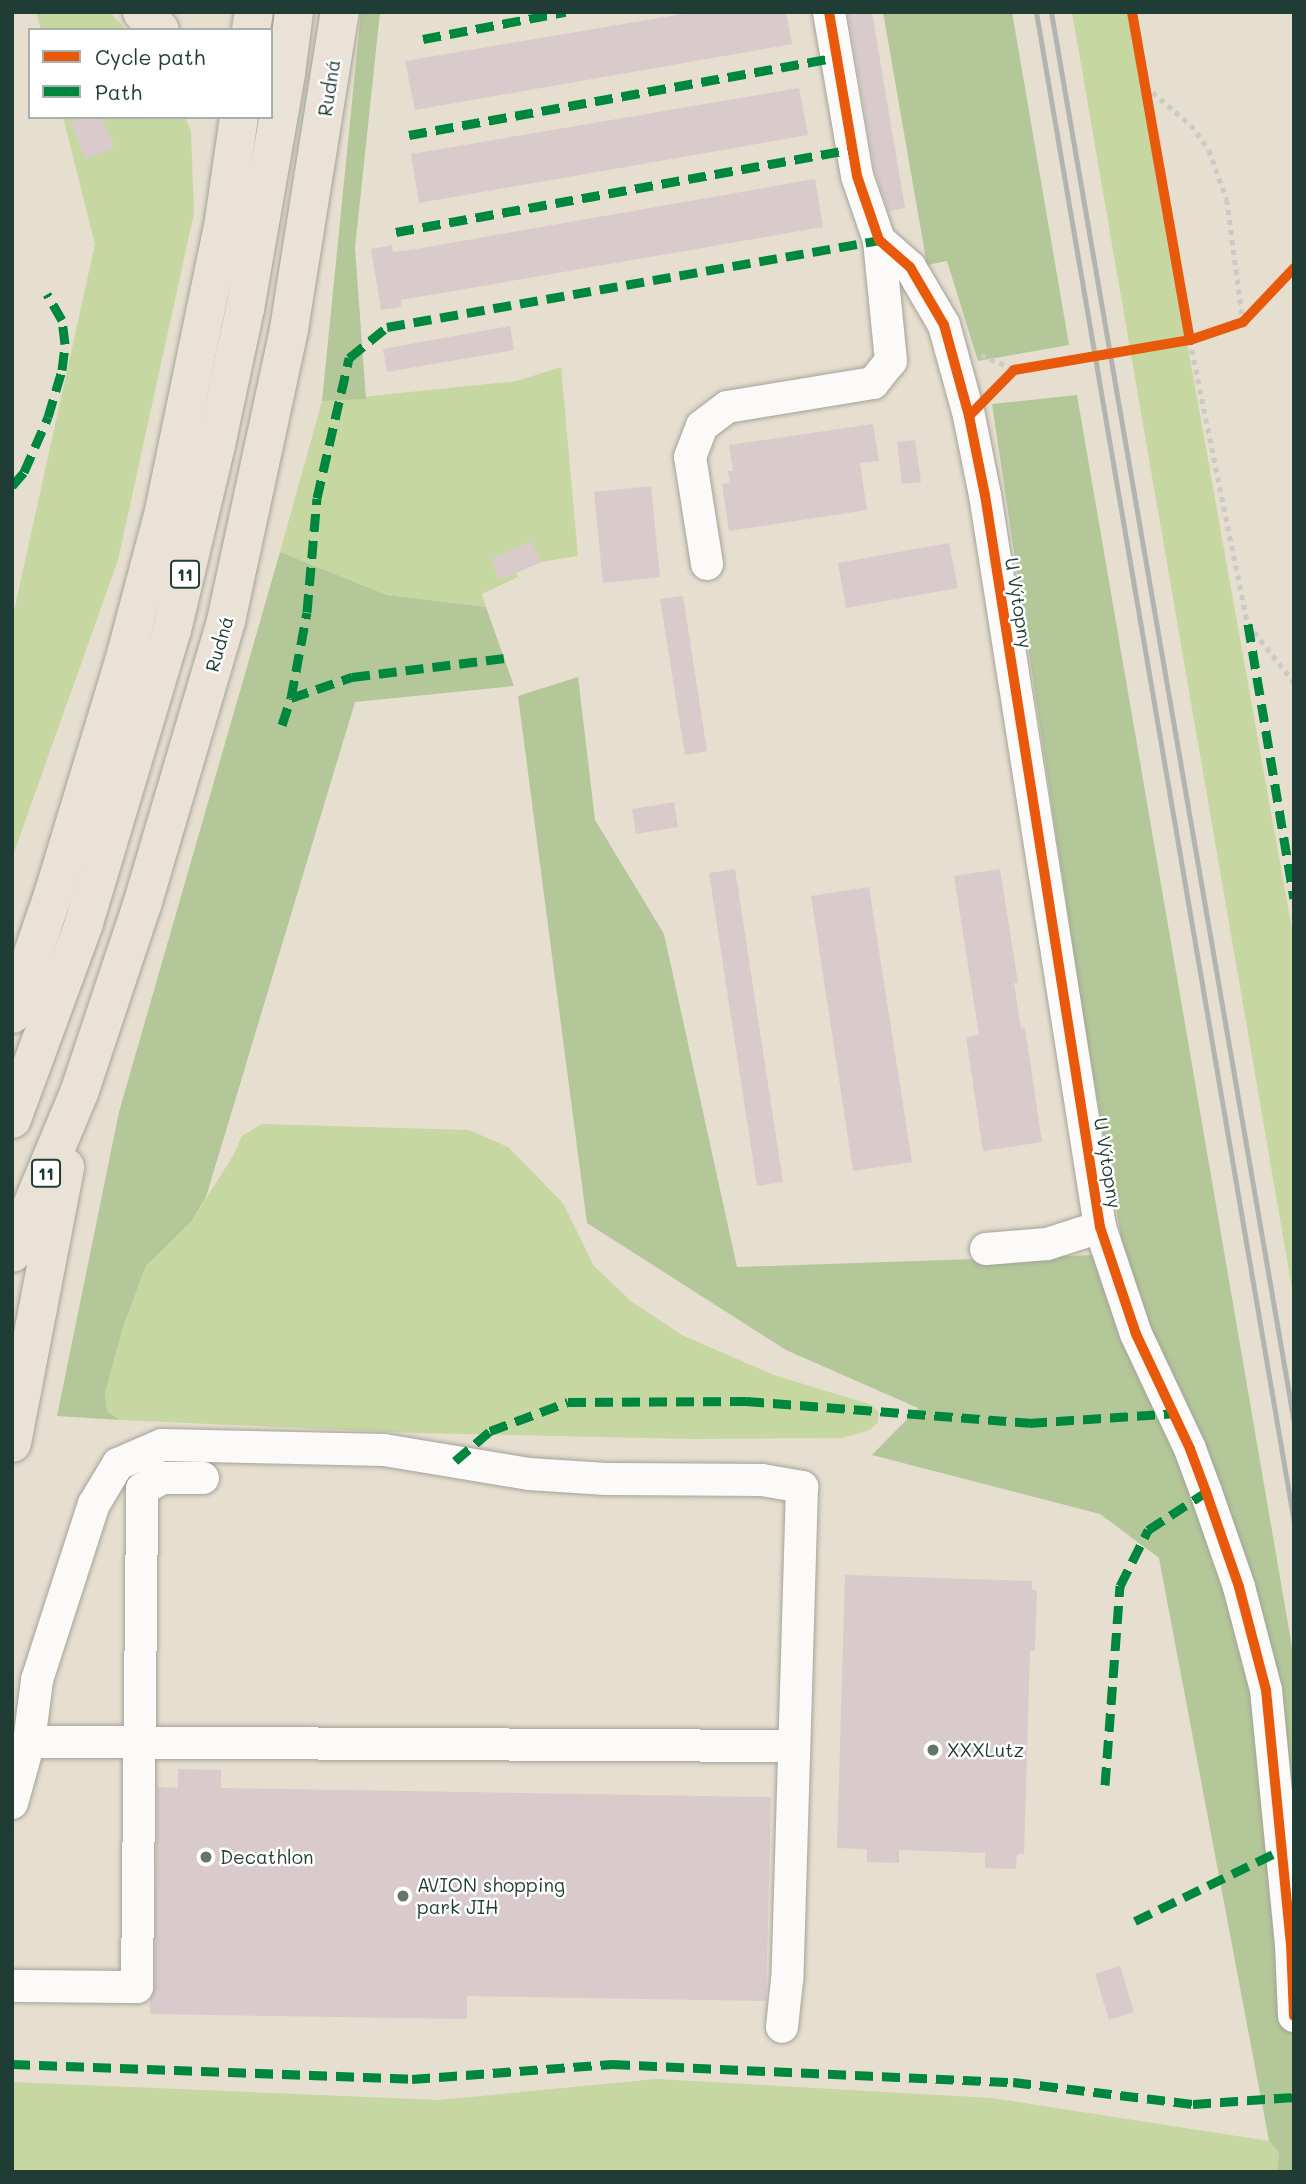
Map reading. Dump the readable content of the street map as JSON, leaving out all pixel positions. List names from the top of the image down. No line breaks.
{"streets":{"highway":["Rudná","11"],"street":["U Výtopny"]},"places":["XXXLutz","Decathlon","AVION shopping park JIH"],"legend":["Cycle path","Path"]}
